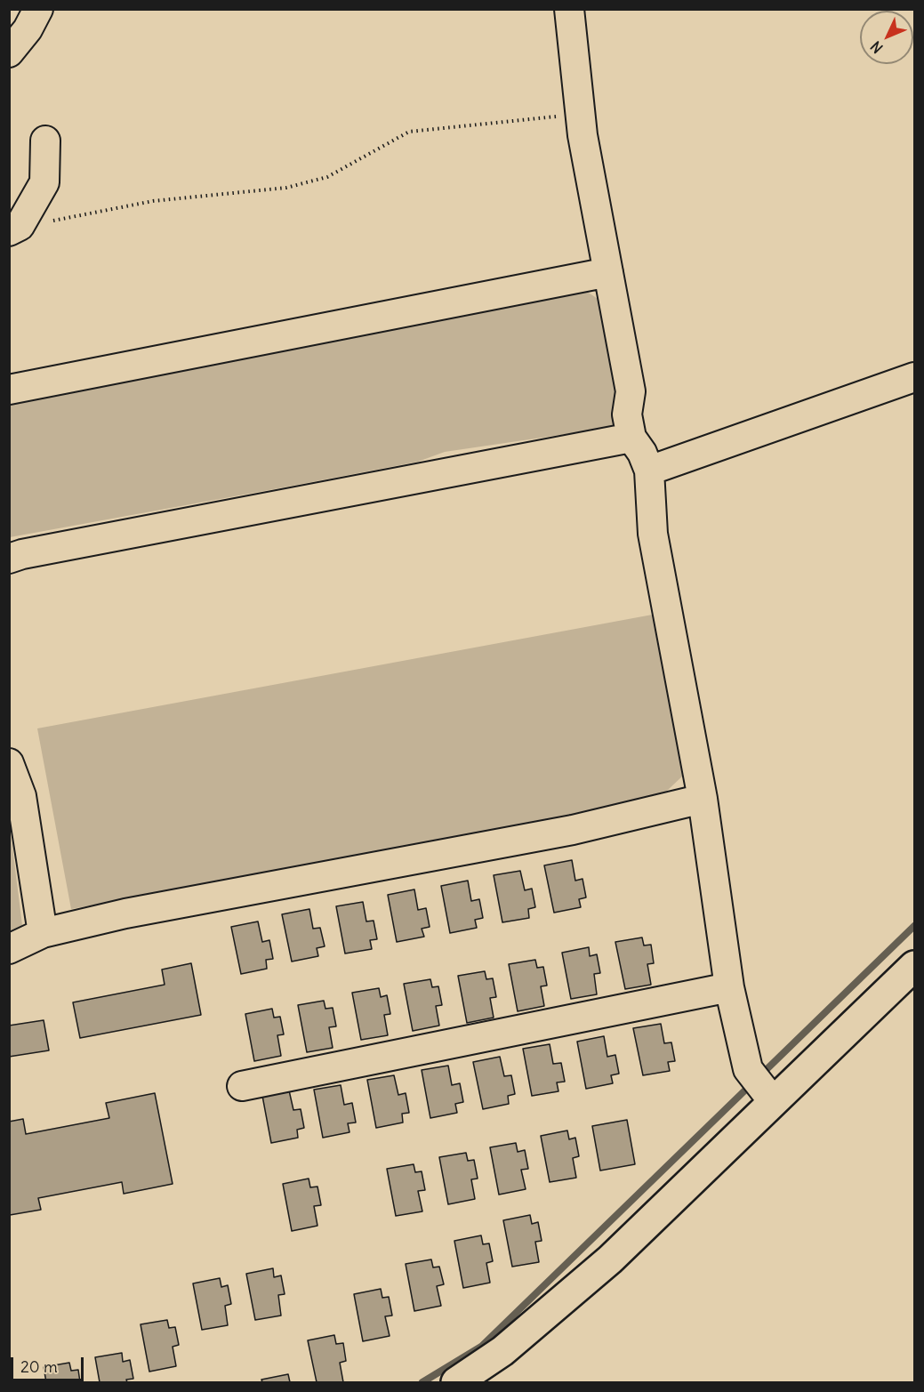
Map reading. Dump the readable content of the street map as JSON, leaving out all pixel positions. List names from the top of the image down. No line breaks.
{"scale_bar":"20 m","north":"bottom left"}
